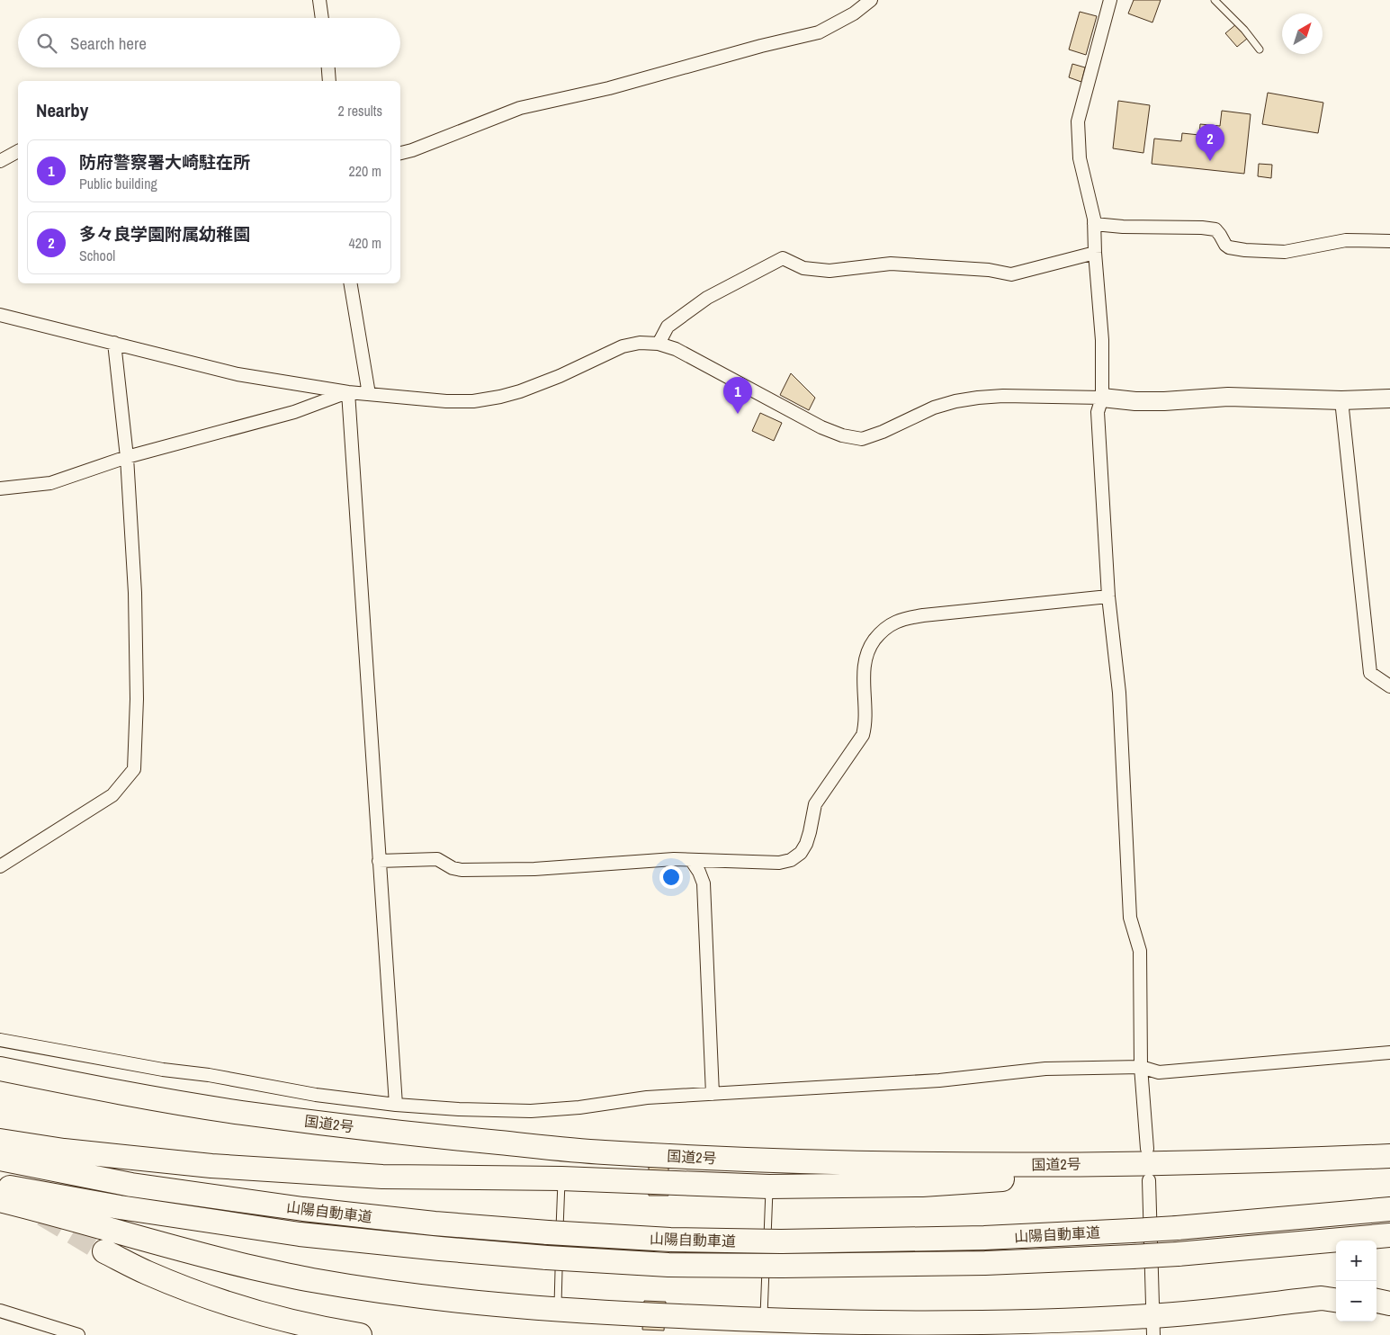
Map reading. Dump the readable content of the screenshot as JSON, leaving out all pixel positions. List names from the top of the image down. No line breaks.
{"streets":{"highway":["国道2号","山陽自動車道"]},"north":"top right","page":{"search":"Search here","heading":["Nearby","2 results"],"pins":["2","1"],"list":[{"mark":"1","name":"防府警察署大崎駐在所","note":"Public building","value":"220 m"},{"mark":"2","name":"多々良学園附属幼稚園","note":"School","value":"420 m"}],"map_buttons":["+","−"]}}
